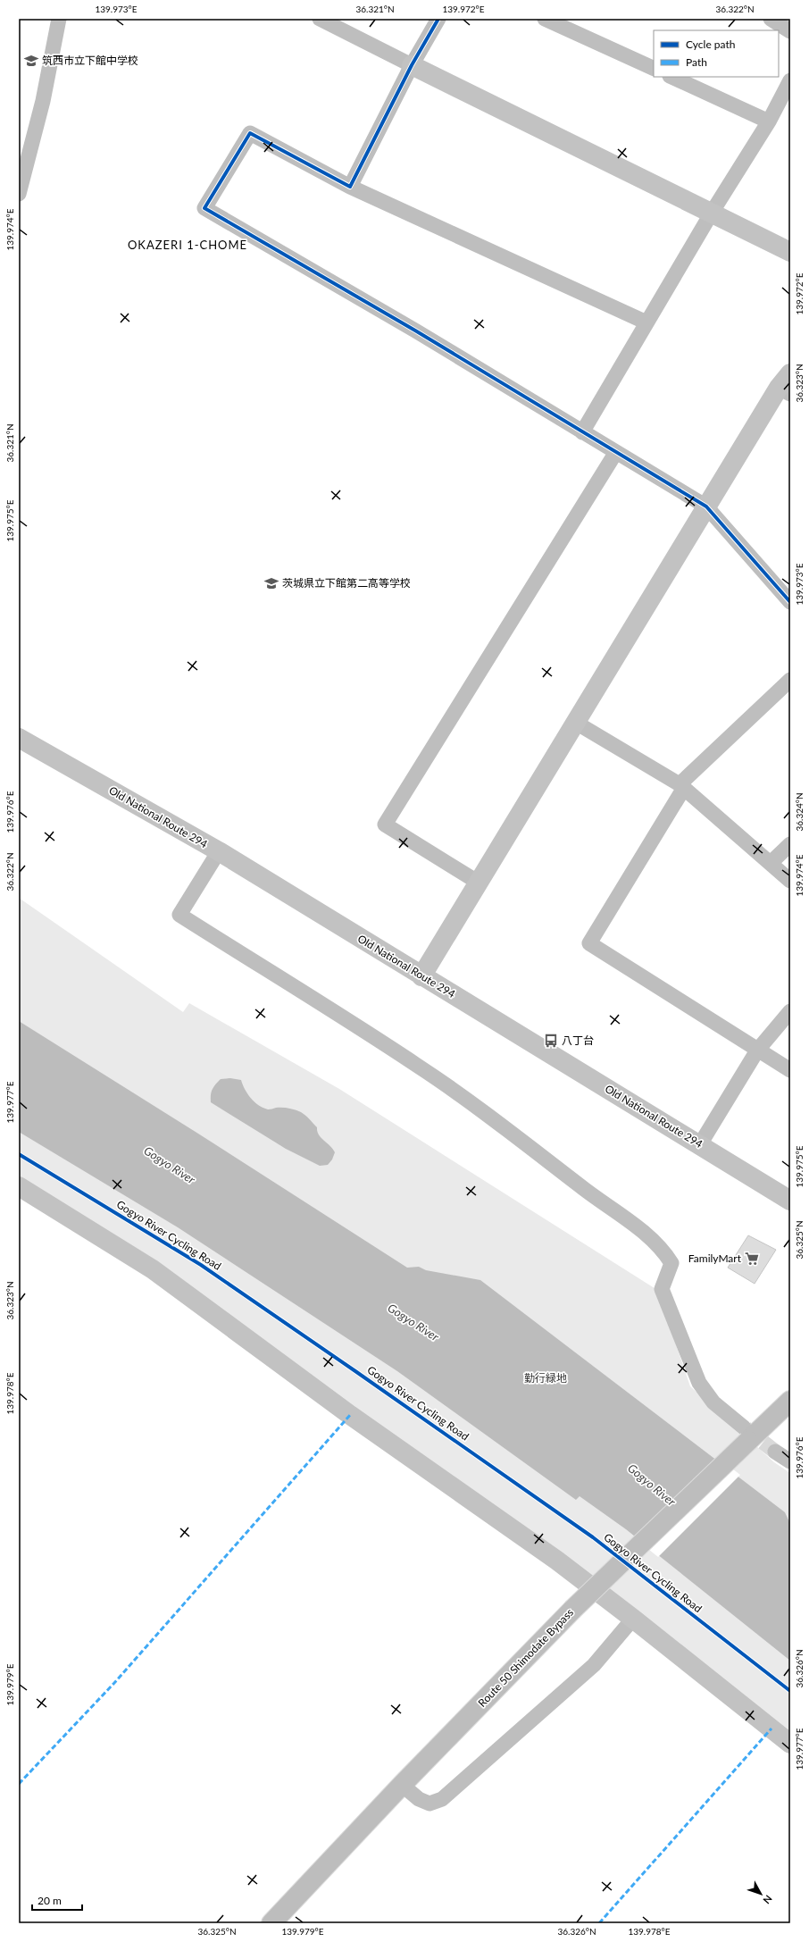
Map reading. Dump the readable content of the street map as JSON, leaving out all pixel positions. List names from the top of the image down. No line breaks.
{"streets":{"highway":["Route 50 Shimodate Bypass"],"street":["Old National Route 294"],"cycle path":["Gogyo River Cycling Road"]},"districts":["OKAZERI 1-CHOME"],"water":["Gogyo River"],"parks":["勤行緑地"],"places":{"school or university":["筑西市立下館中学校","茨城県立下館第二高等学校"],"bus stop":["八丁台"],"supermarket":["FamilyMart"]},"legend":["Cycle path","Path"],"scale_bar":"20 m","north":"bottom right","coordinates":["139.973°E","36.321°N","139.972°E","36.322°N","139.974°E","36.323°N","139.975°E","36.324°N","139.976°E","139.977°E","36.325°N","139.978°E","36.326°N","139.979°E"]}
